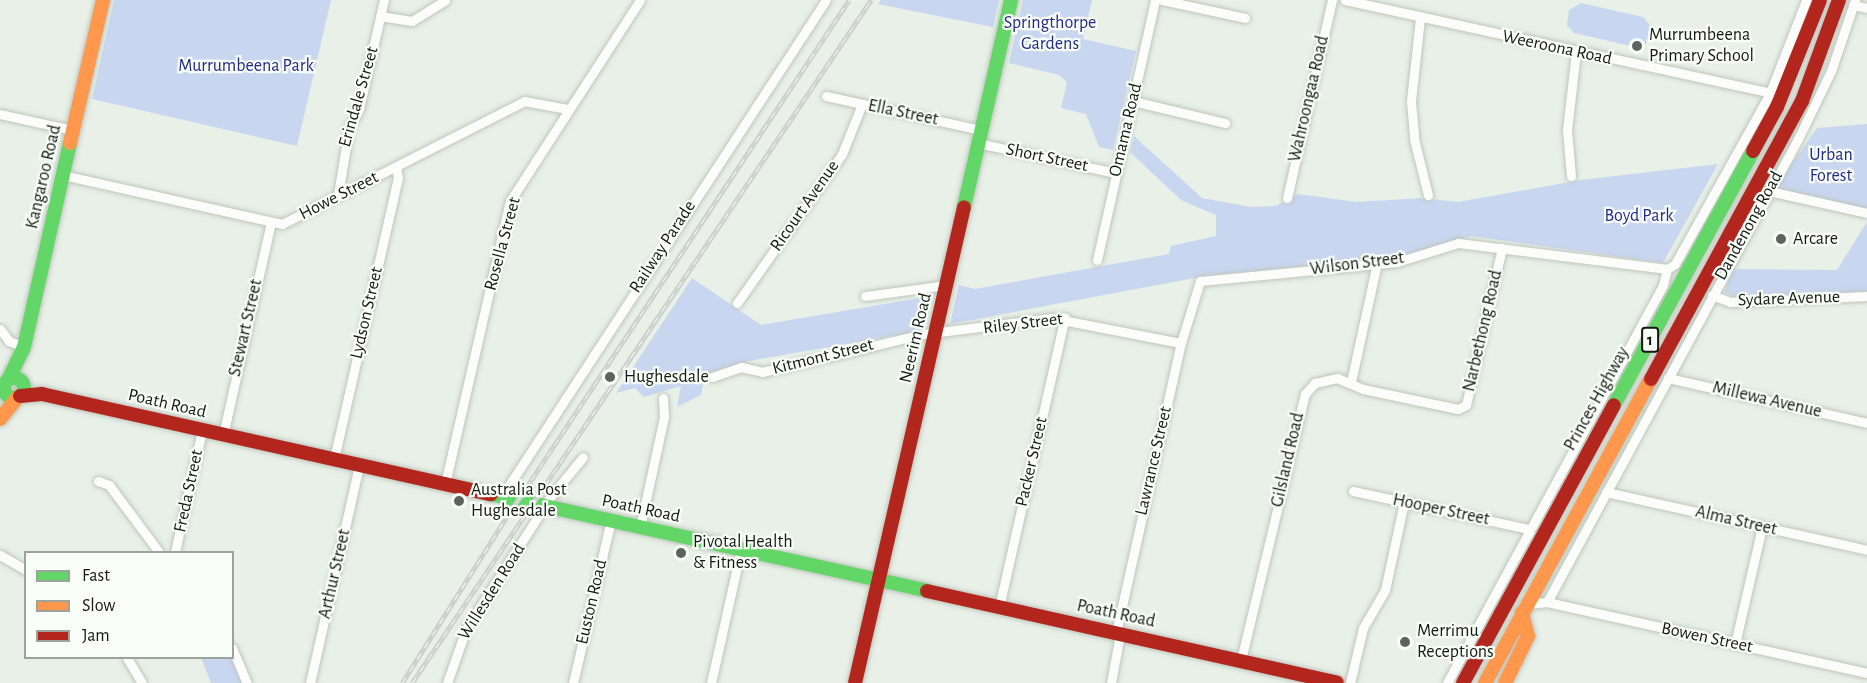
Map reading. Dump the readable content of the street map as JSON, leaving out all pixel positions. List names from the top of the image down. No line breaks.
{"streets":{"main road":["Kangaroo Road","Neerim Road","1","Princes Highway","Poath Road"],"street":["Weeroona Road","Erindale Street","Wahroongaa Road","Ella Street","Omama Road","Short Street","Howe Street","Ricourt Avenue","Dandenong Road","Rosella Street","Railway Parade","Wilson Street","Sydare Avenue","Lydson Street","Riley Street","Stewart Street","Narbethong Road","Kitmont Street","Millewa Avenue","Gilsland Road","Lawrance Street","Packer Street","Freda Street","Hooper Street","Alma Street","Arthur Street","Willesden Road","Euston Road","Bowen Street"]},"crossings":[["Erindale Street","Howe Street"],["Ella Street","Short Street"],["Ella Street","Ricourt Avenue"],["Ella Street","Neerim Road"],["Omama Road","Short Street"],["Short Street","Neerim Road"],["Kangaroo Road","Howe Street"],["Kangaroo Road","Poath Road"],["Howe Street","Rosella Street"],["Howe Street","Lydson Street"],["Howe Street","Stewart Street"],["Dandenong Road","Sydare Avenue"],["Dandenong Road","Princes Highway"],["Dandenong Road","Millewa Avenue"],["Dandenong Road","Alma Street"],["Dandenong Road","Bowen Street"],["Rosella Street","Poath Road"],["Railway Parade","Poath Road"],["Wilson Street","Narbethong Road"],["Wilson Street","Lawrance Street"],["Lydson Street","Poath Road"],["Riley Street","Neerim Road"],["Riley Street","Kitmont Street"],["Riley Street","Lawrance Street"],["Riley Street","Packer Street"],["Stewart Street","Poath Road"],["Narbethong Road","Gilsland Road"],["Neerim Road","Kitmont Street"],["Neerim Road","Poath Road"],["Poath Road","Gilsland Road"],["Poath Road","Lawrance Street"],["Poath Road","Packer Street"],["Poath Road","Freda Street"],["Poath Road","Arthur Street"],["Poath Road","Willesden Road"],["Poath Road","Euston Road"]],"parks":["Springthorpe Gardens","Murrumbeena Park","Urban Forest","Boyd Park"],"places":["Murrumbeena Primary School","Arcare","Hughesdale","Australia Post Hughesdale","Pivotal Health & Fitness","Merrimu Receptions"],"legend":["Fast","Slow","Jam"]}
